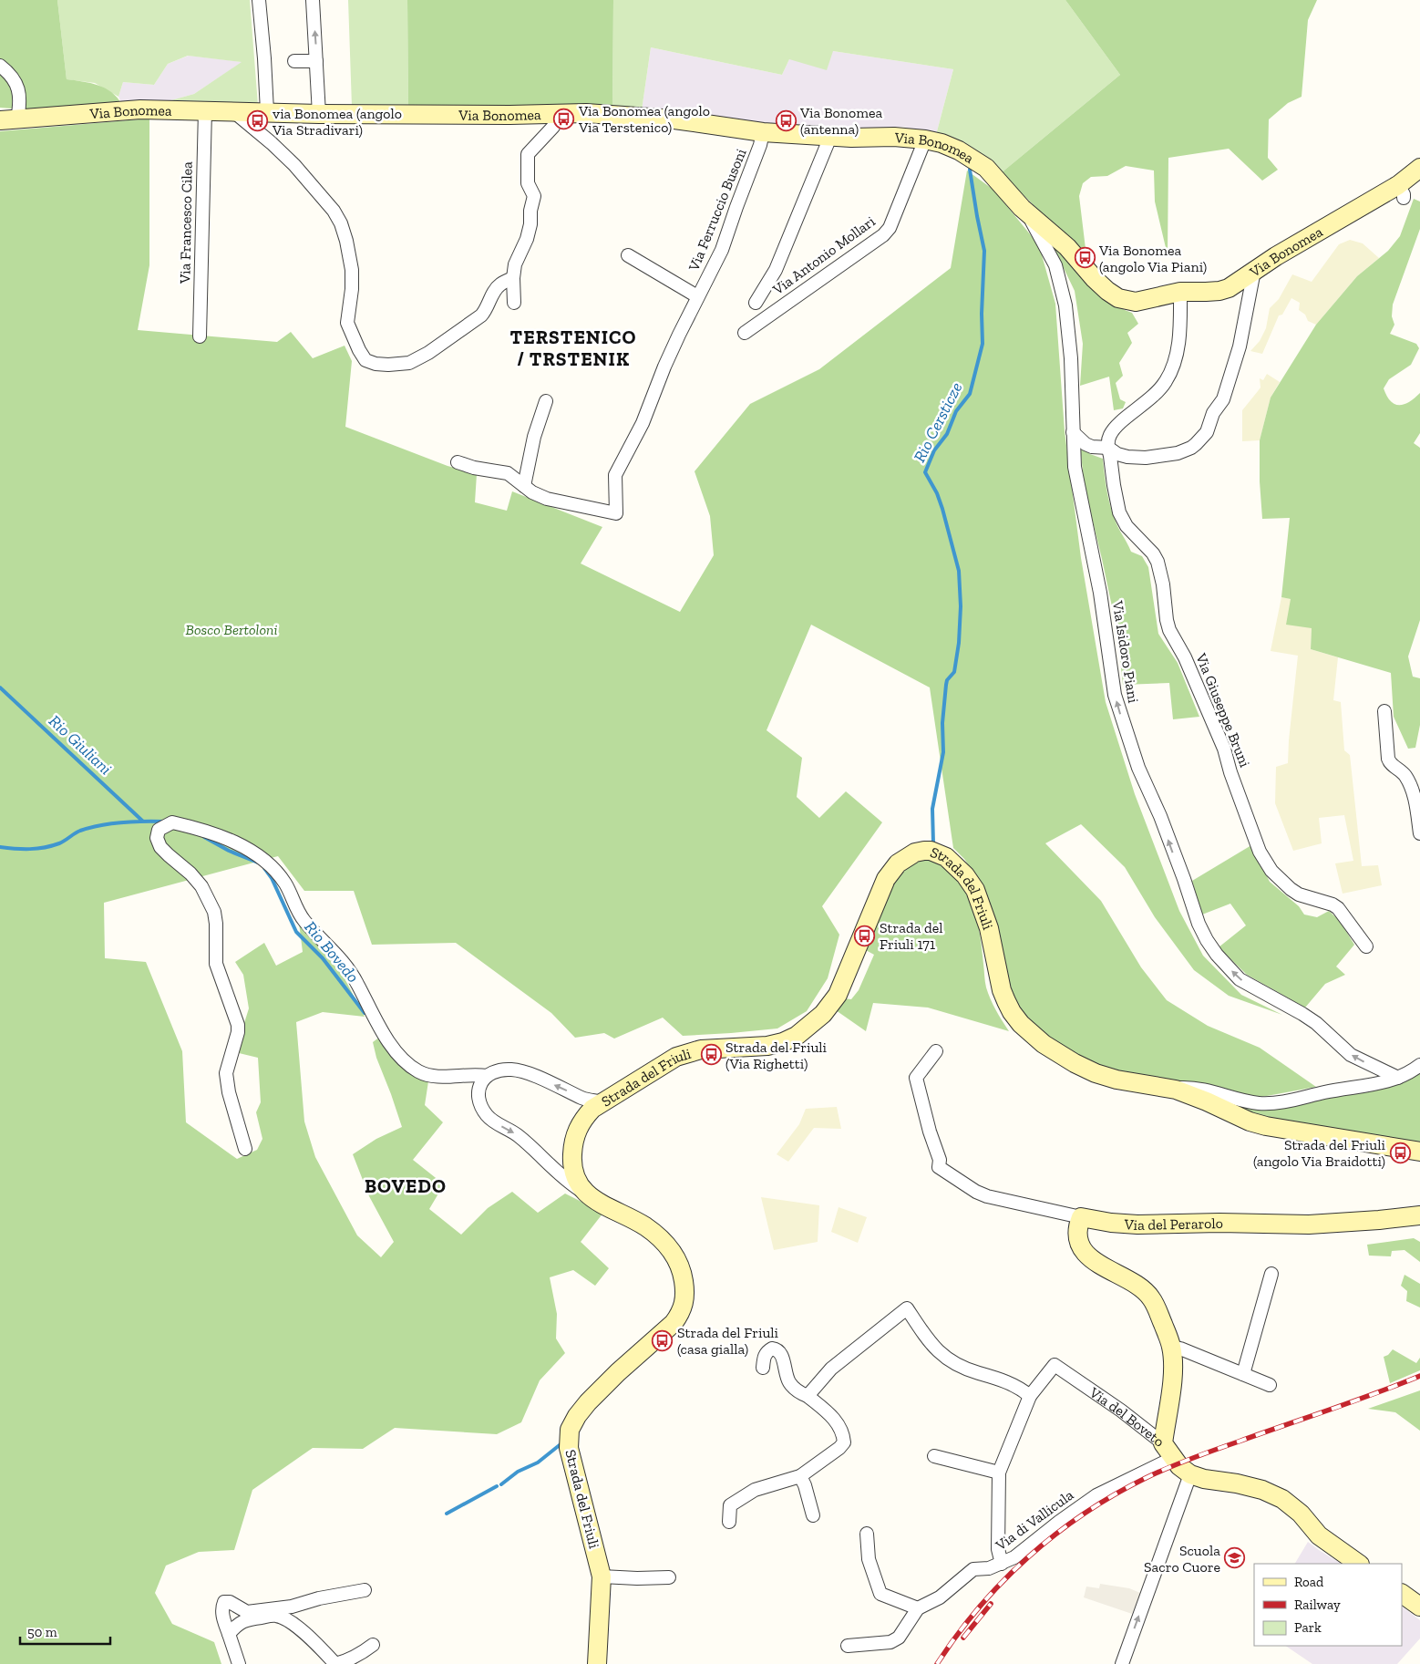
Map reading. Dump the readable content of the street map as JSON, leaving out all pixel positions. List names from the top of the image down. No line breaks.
{"streets":{"street":["Via Bonomea","Via Ferruccio Busoni","Via Francesco Cilea","Via Antonio Mollari","Via Isidoro Piani","Via Giuseppe Bruni","Strada del Friuli","Via del Perarolo","Via del Boveto","Via di Vallicula"]},"crossings":[["Via Bonomea","Via Ferruccio Busoni"],["Via Bonomea","Via Francesco Cilea"],["Via Bonomea","Via Antonio Mollari"],["Via Bonomea","Via Isidoro Piani"],["Via Bonomea","Via Giuseppe Bruni"],["Via del Boveto","Via di Vallicula"]],"one_way":["Via Isidoro Piani"],"districts":["TERSTENICO / TRSTENIK","BOVEDO"],"water":["Rio Cersticze","Rio Giuliani","Rio Bovedo"],"parks":["Bosco Bertoloni"],"places":{"bus stop":["Via Bonomea (angolo Via Terstenico)","Via Bonomea (antenna)","via Bonomea (angolo Via Stradivari)","Via Bonomea (angolo Via Piani)","Strada del Friuli 171","Strada del Friuli (Via Righetti)","Strada del Friuli (angolo Via Braidotti)","Strada del Friuli (casa gialla)"],"school or university":["Scuola Sacro Cuore"]},"legend":["Road","Railway","Park"],"scale_bar":"50 m"}
